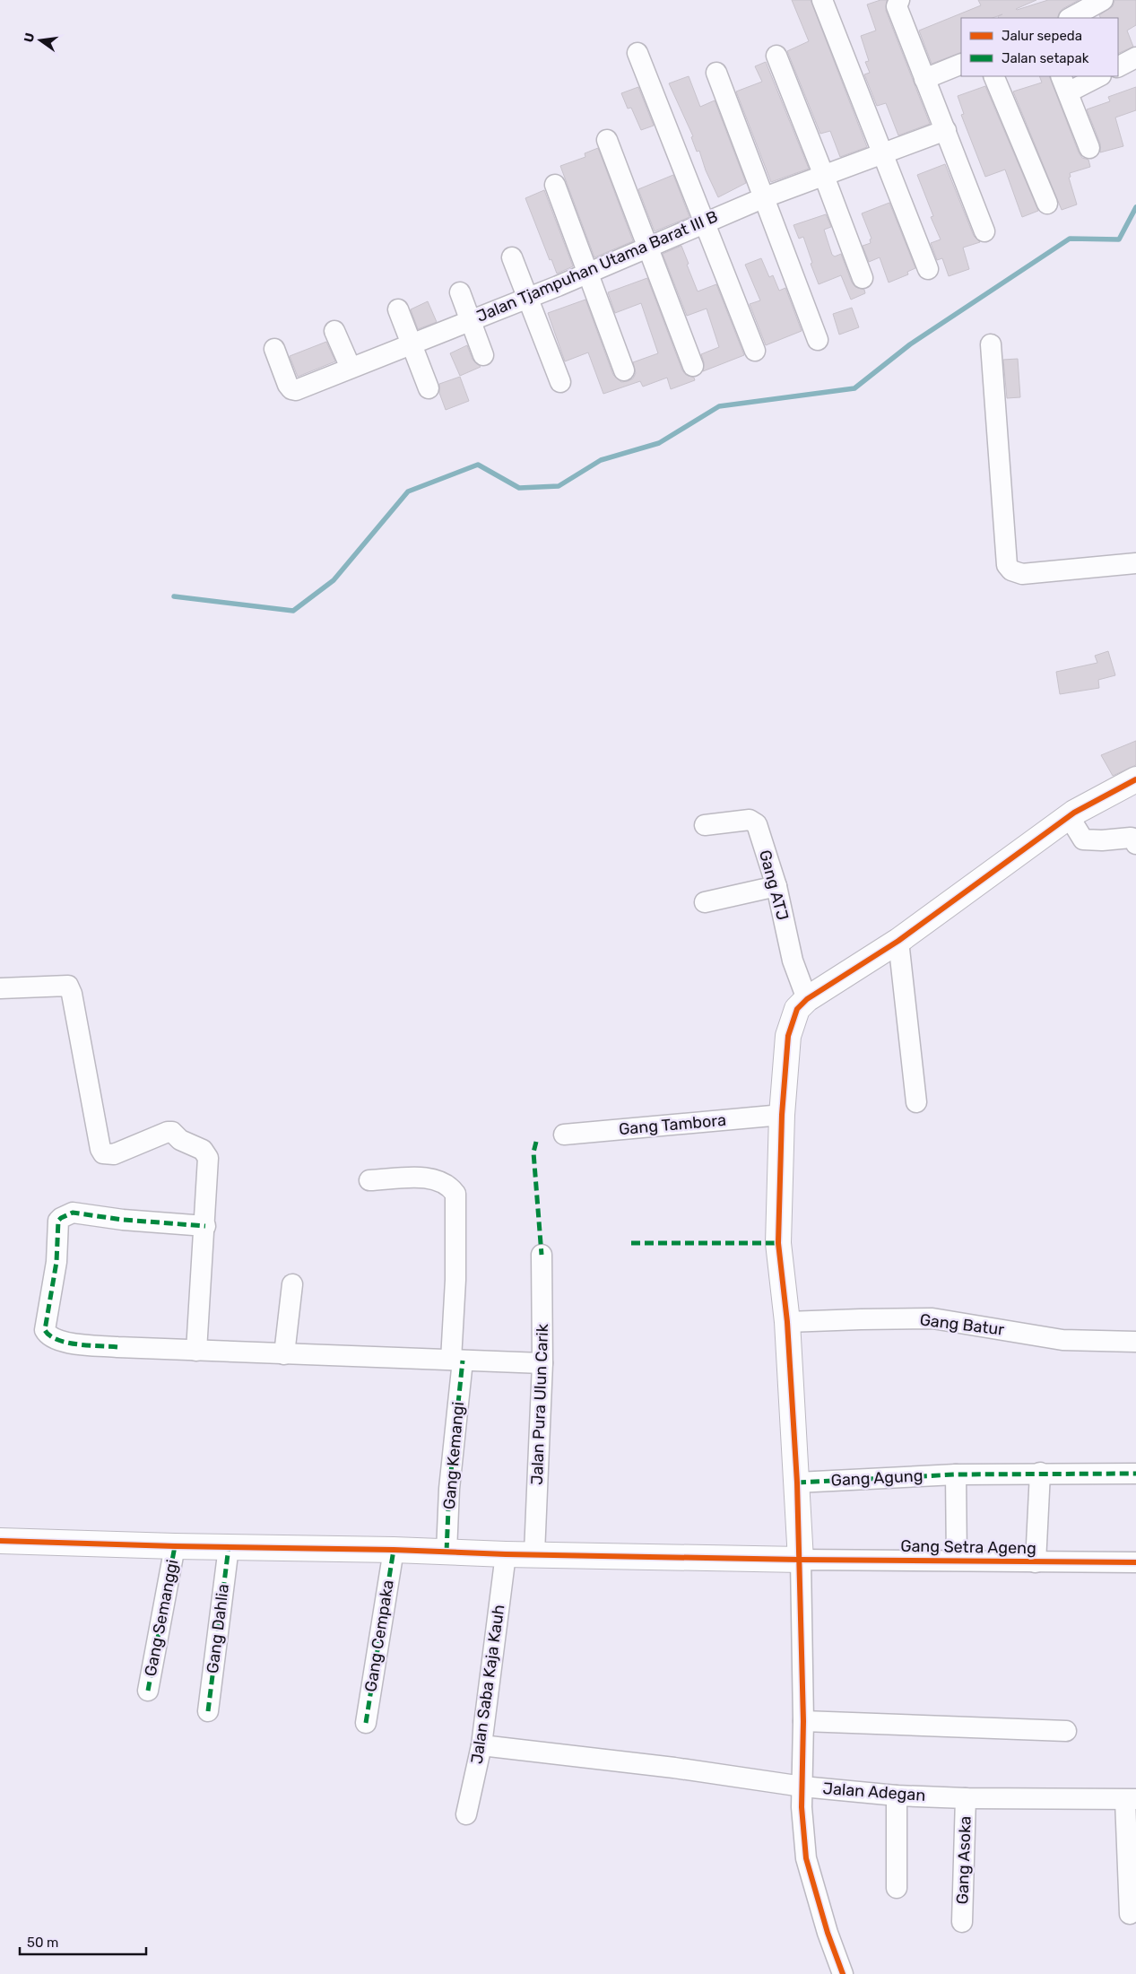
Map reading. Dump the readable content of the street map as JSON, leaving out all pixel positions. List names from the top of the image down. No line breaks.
{"streets":{"street":["Jalan Tjampuhan Utama Barat III B","Gang ATJ","Gang Tambora","Gang Batur","Jalan Pura Ulun Carik","Gang Kemangi","Gang Agung","Gang Setra Ageng","Gang Semanggi","Gang Dahlia","Gang Cempaka","Jalan Saba Kaja Kauh","Jalan Adegan","Gang Asoka"]},"crossings":[["Jalan Saba Kaja Kauh","Jalan Adegan"],["Jalan Adegan","Gang Asoka"]],"legend":["Jalur sepeda","Jalan setapak"],"scale_bar":"50 m","north":"left"}
